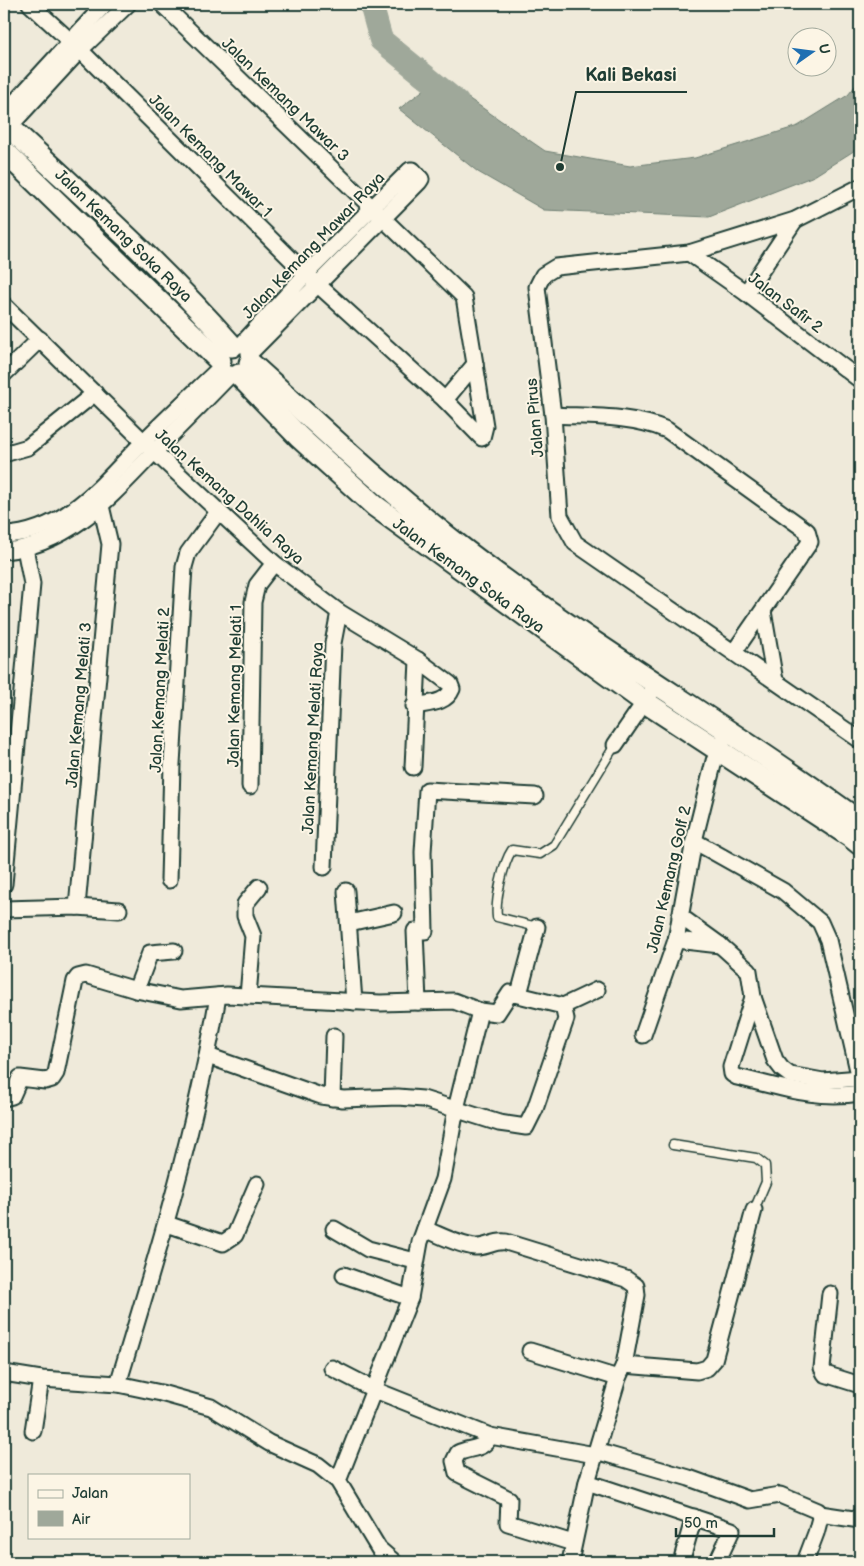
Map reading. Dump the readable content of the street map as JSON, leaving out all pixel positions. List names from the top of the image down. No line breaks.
{"streets":{"street":["Jalan Kemang Mawar 3","Jalan Kemang Mawar 1","Jalan Kemang Soka Raya","Jalan Kemang Mawar Raya","Jalan Safir 2","Jalan Pirus","Jalan Kemang Dahlia Raya","Jalan Kemang Melati 1","Jalan Kemang Melati 2","Jalan Kemang Melati 3","Jalan Kemang Melati Raya","Jalan Kemang Golf 2"]},"crossings":[["Jalan Kemang Mawar 3","Jalan Kemang Mawar 1"],["Jalan Kemang Mawar 3","Jalan Kemang Mawar Raya"],["Jalan Kemang Mawar 1","Jalan Kemang Mawar Raya"],["Jalan Kemang Soka Raya","Jalan Kemang Mawar Raya"],["Jalan Kemang Soka Raya","Jalan Kemang Golf 2"],["Jalan Kemang Mawar Raya","Jalan Kemang Dahlia Raya"],["Jalan Kemang Mawar Raya","Jalan Kemang Melati 3"],["Jalan Safir 2","Jalan Pirus"],["Jalan Kemang Dahlia Raya","Jalan Kemang Melati 1"],["Jalan Kemang Dahlia Raya","Jalan Kemang Melati 2"],["Jalan Kemang Dahlia Raya","Jalan Kemang Melati Raya"]],"places":["Kali Bekasi"],"legend":["Jalan","Air"],"scale_bar":"50 m","north":"right"}
